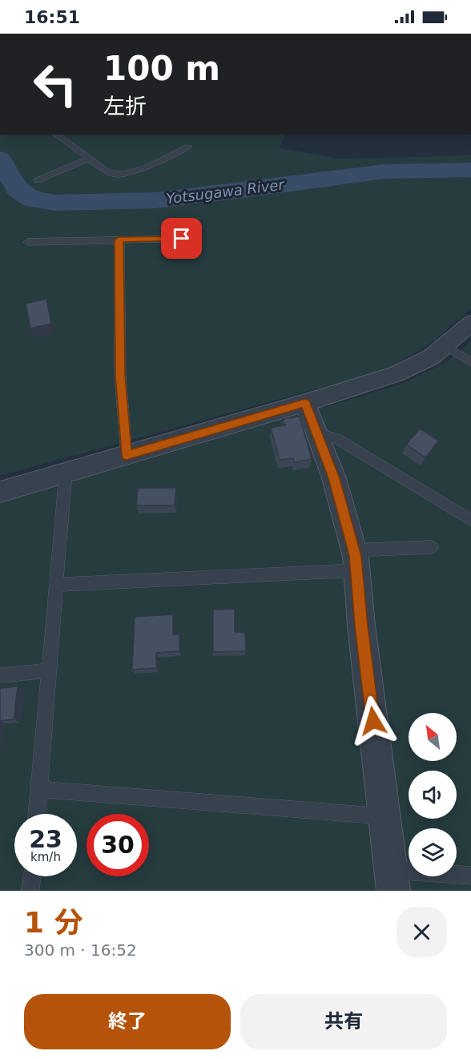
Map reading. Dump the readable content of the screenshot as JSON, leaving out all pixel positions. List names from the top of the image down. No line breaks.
{"water":["Yotsugawa River"],"north":"top left","page":{"status":"16:51","turn":["100 m","左折"],"speed":"23 km/h","limit":"30","heading":["1 分","300 m · 16:52"],"buttons":["終了","共有"]}}
